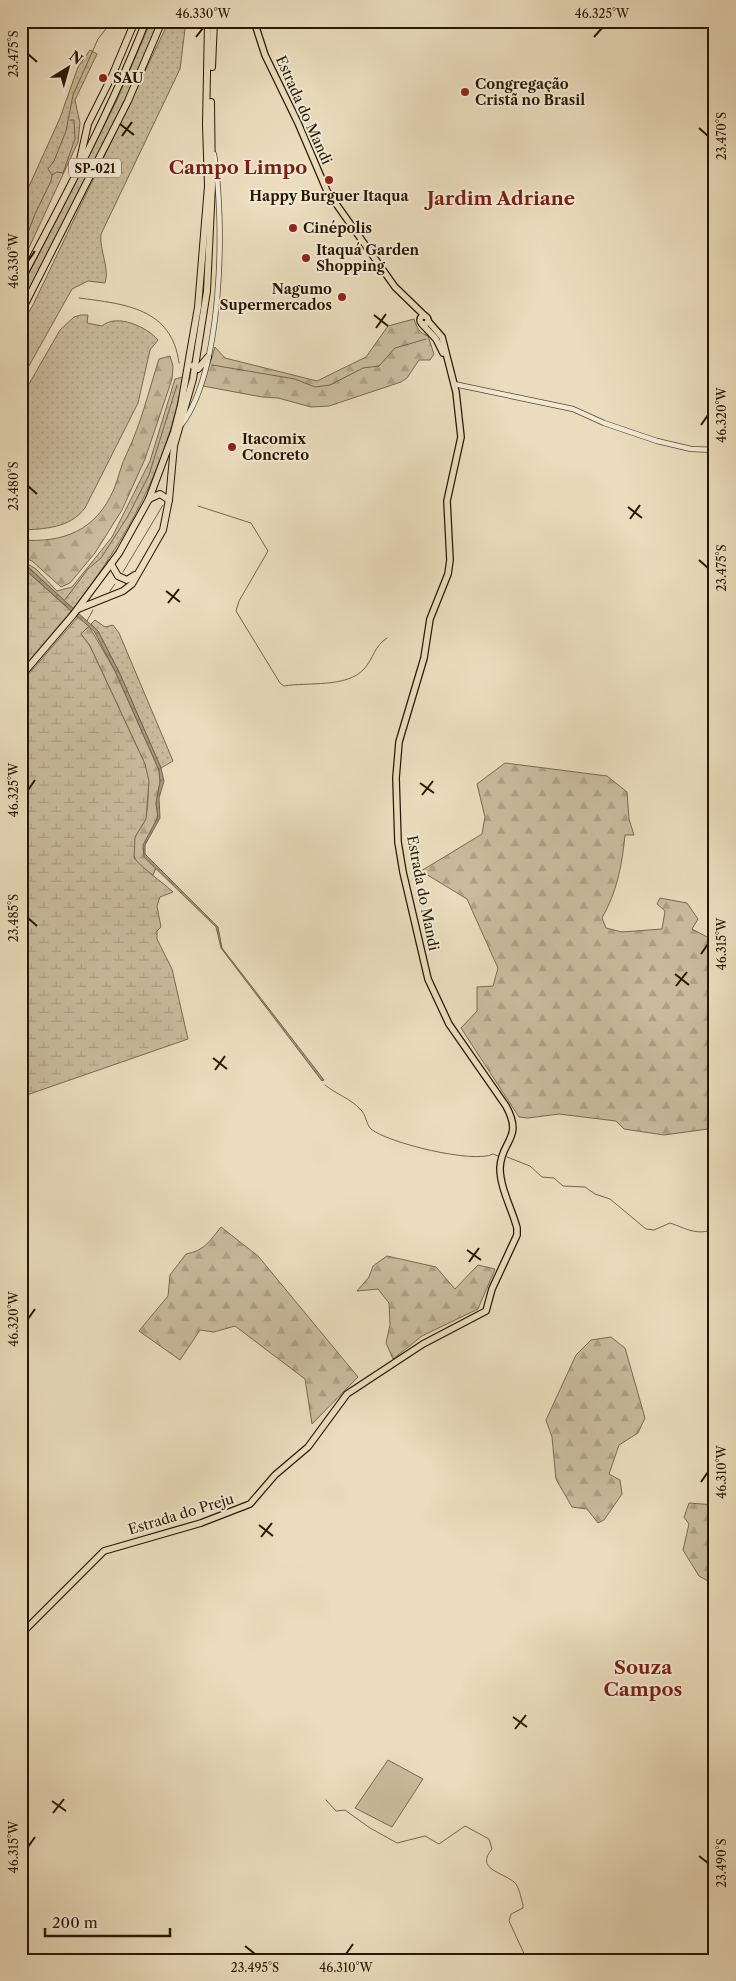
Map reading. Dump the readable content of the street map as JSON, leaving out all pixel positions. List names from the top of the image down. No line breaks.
{"streets":{"highway":["SP-021"],"main road":["Estrada do Mandi","Estrada do Preju"]},"crossings":[["Estrada do Mandi","Estrada do Preju"]],"districts":["Campo Limpo","Jardim Adriane","Souza Campos"],"places":["SAU","Congregação Cristã no Brasil","Happy Burguer Itaqua","Cinépolis","Itaquá Garden Shopping","Nagumo Supermercados","Itacomix Concreto"],"scale_bar":"200 m","north":"top right","coordinates":["46.330°W","46.325°W","23.475°S","23.470°S","46.320°W","23.480°S","23.485°S","46.315°W","46.310°W","23.490°S","23.495°S"]}
